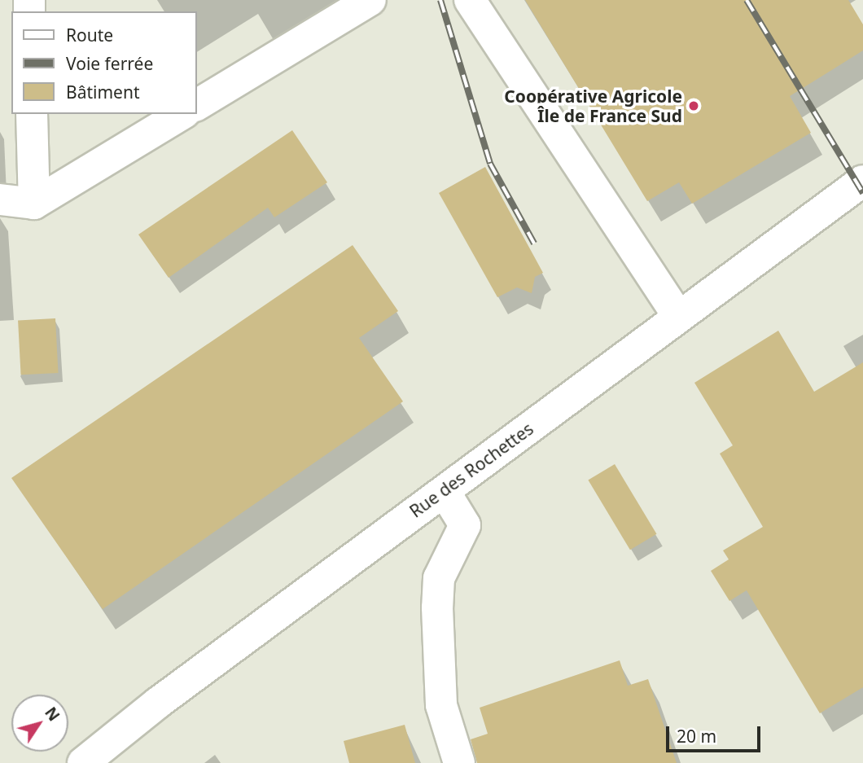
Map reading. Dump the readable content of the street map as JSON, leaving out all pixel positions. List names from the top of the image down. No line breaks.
{"streets":{"street":["Rue des Rochettes"]},"places":["Coopérative Agricole Île de France Sud"],"legend":["Route","Voie ferrée","Bâtiment"],"scale_bar":"20 m","north":"top right"}
